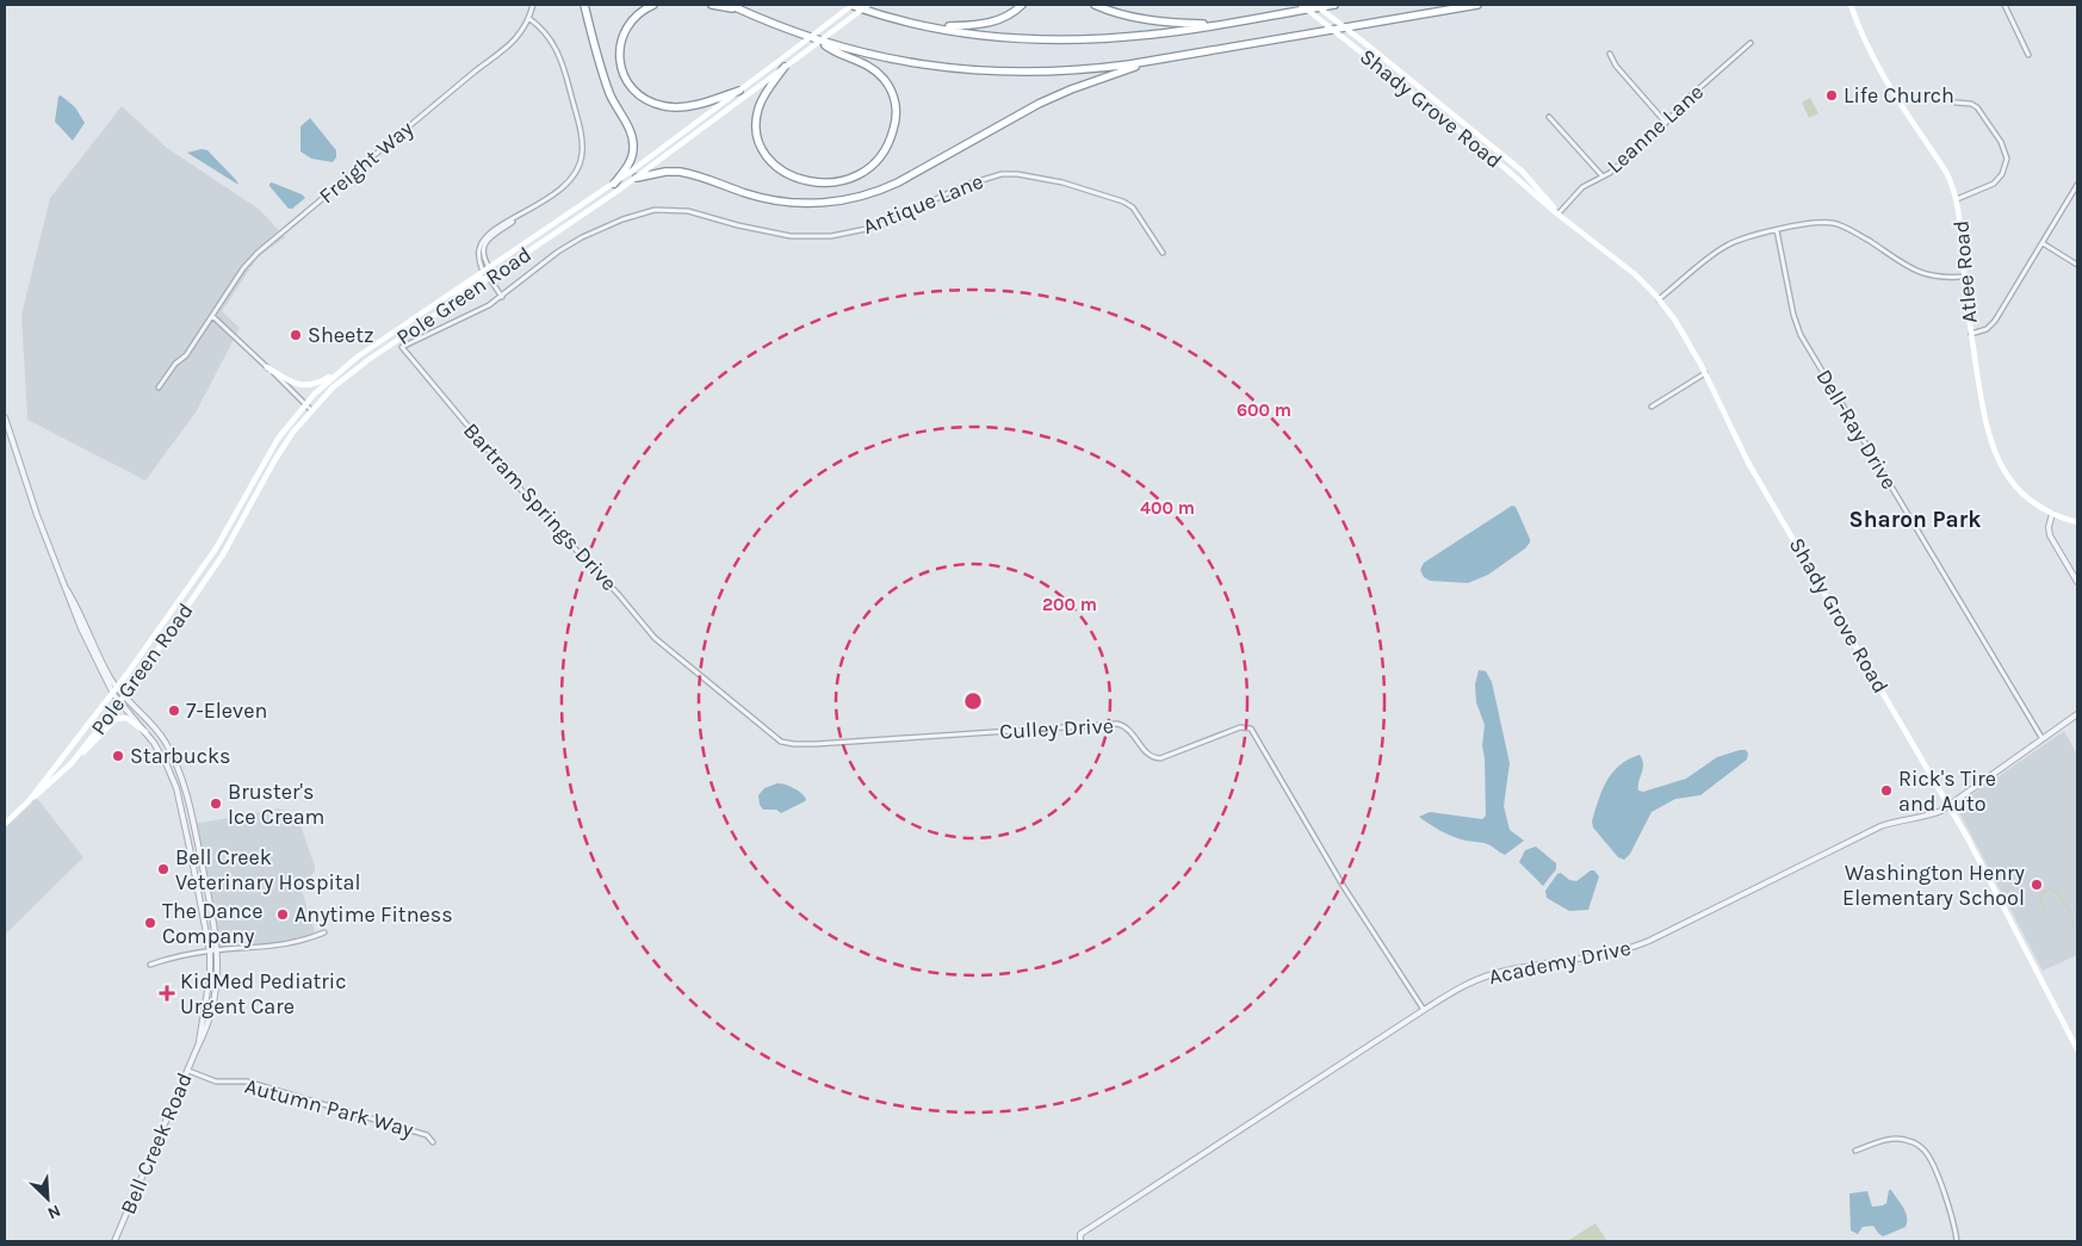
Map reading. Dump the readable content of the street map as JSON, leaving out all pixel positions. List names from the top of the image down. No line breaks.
{"streets":{"main road":["Shady Grove Road","Atlee Road","Pole Green Road"],"street":["Leanne Lane","Freight Way","Antique Lane","Dell-Ray Drive","Bartram Springs Drive","Culley Drive","Academy Drive","Autumn Park Way","Bell Creek Road"]},"crossings":[["Shady Grove Road","Leanne Lane"],["Shady Grove Road","Academy Drive"],["Antique Lane","Bartram Springs Drive"],["Pole Green Road","Bell Creek Road"],["Dell-Ray Drive","Academy Drive"],["Bartram Springs Drive","Culley Drive"],["Culley Drive","Academy Drive"],["Autumn Park Way","Bell Creek Road"]],"districts":["Sharon Park"],"places":{"other":["Life Church","Sheetz","7-Eleven","Starbucks","Rick's Tire and Auto","Bruster's Ice Cream","Bell Creek Veterinary Hospital","Washington Henry Elementary School","Anytime Fitness","The Dance Company"],"health":["KidMed Pediatric Urgent Care"]},"north":"bottom right","rings":["600 m","400 m","200 m"]}
